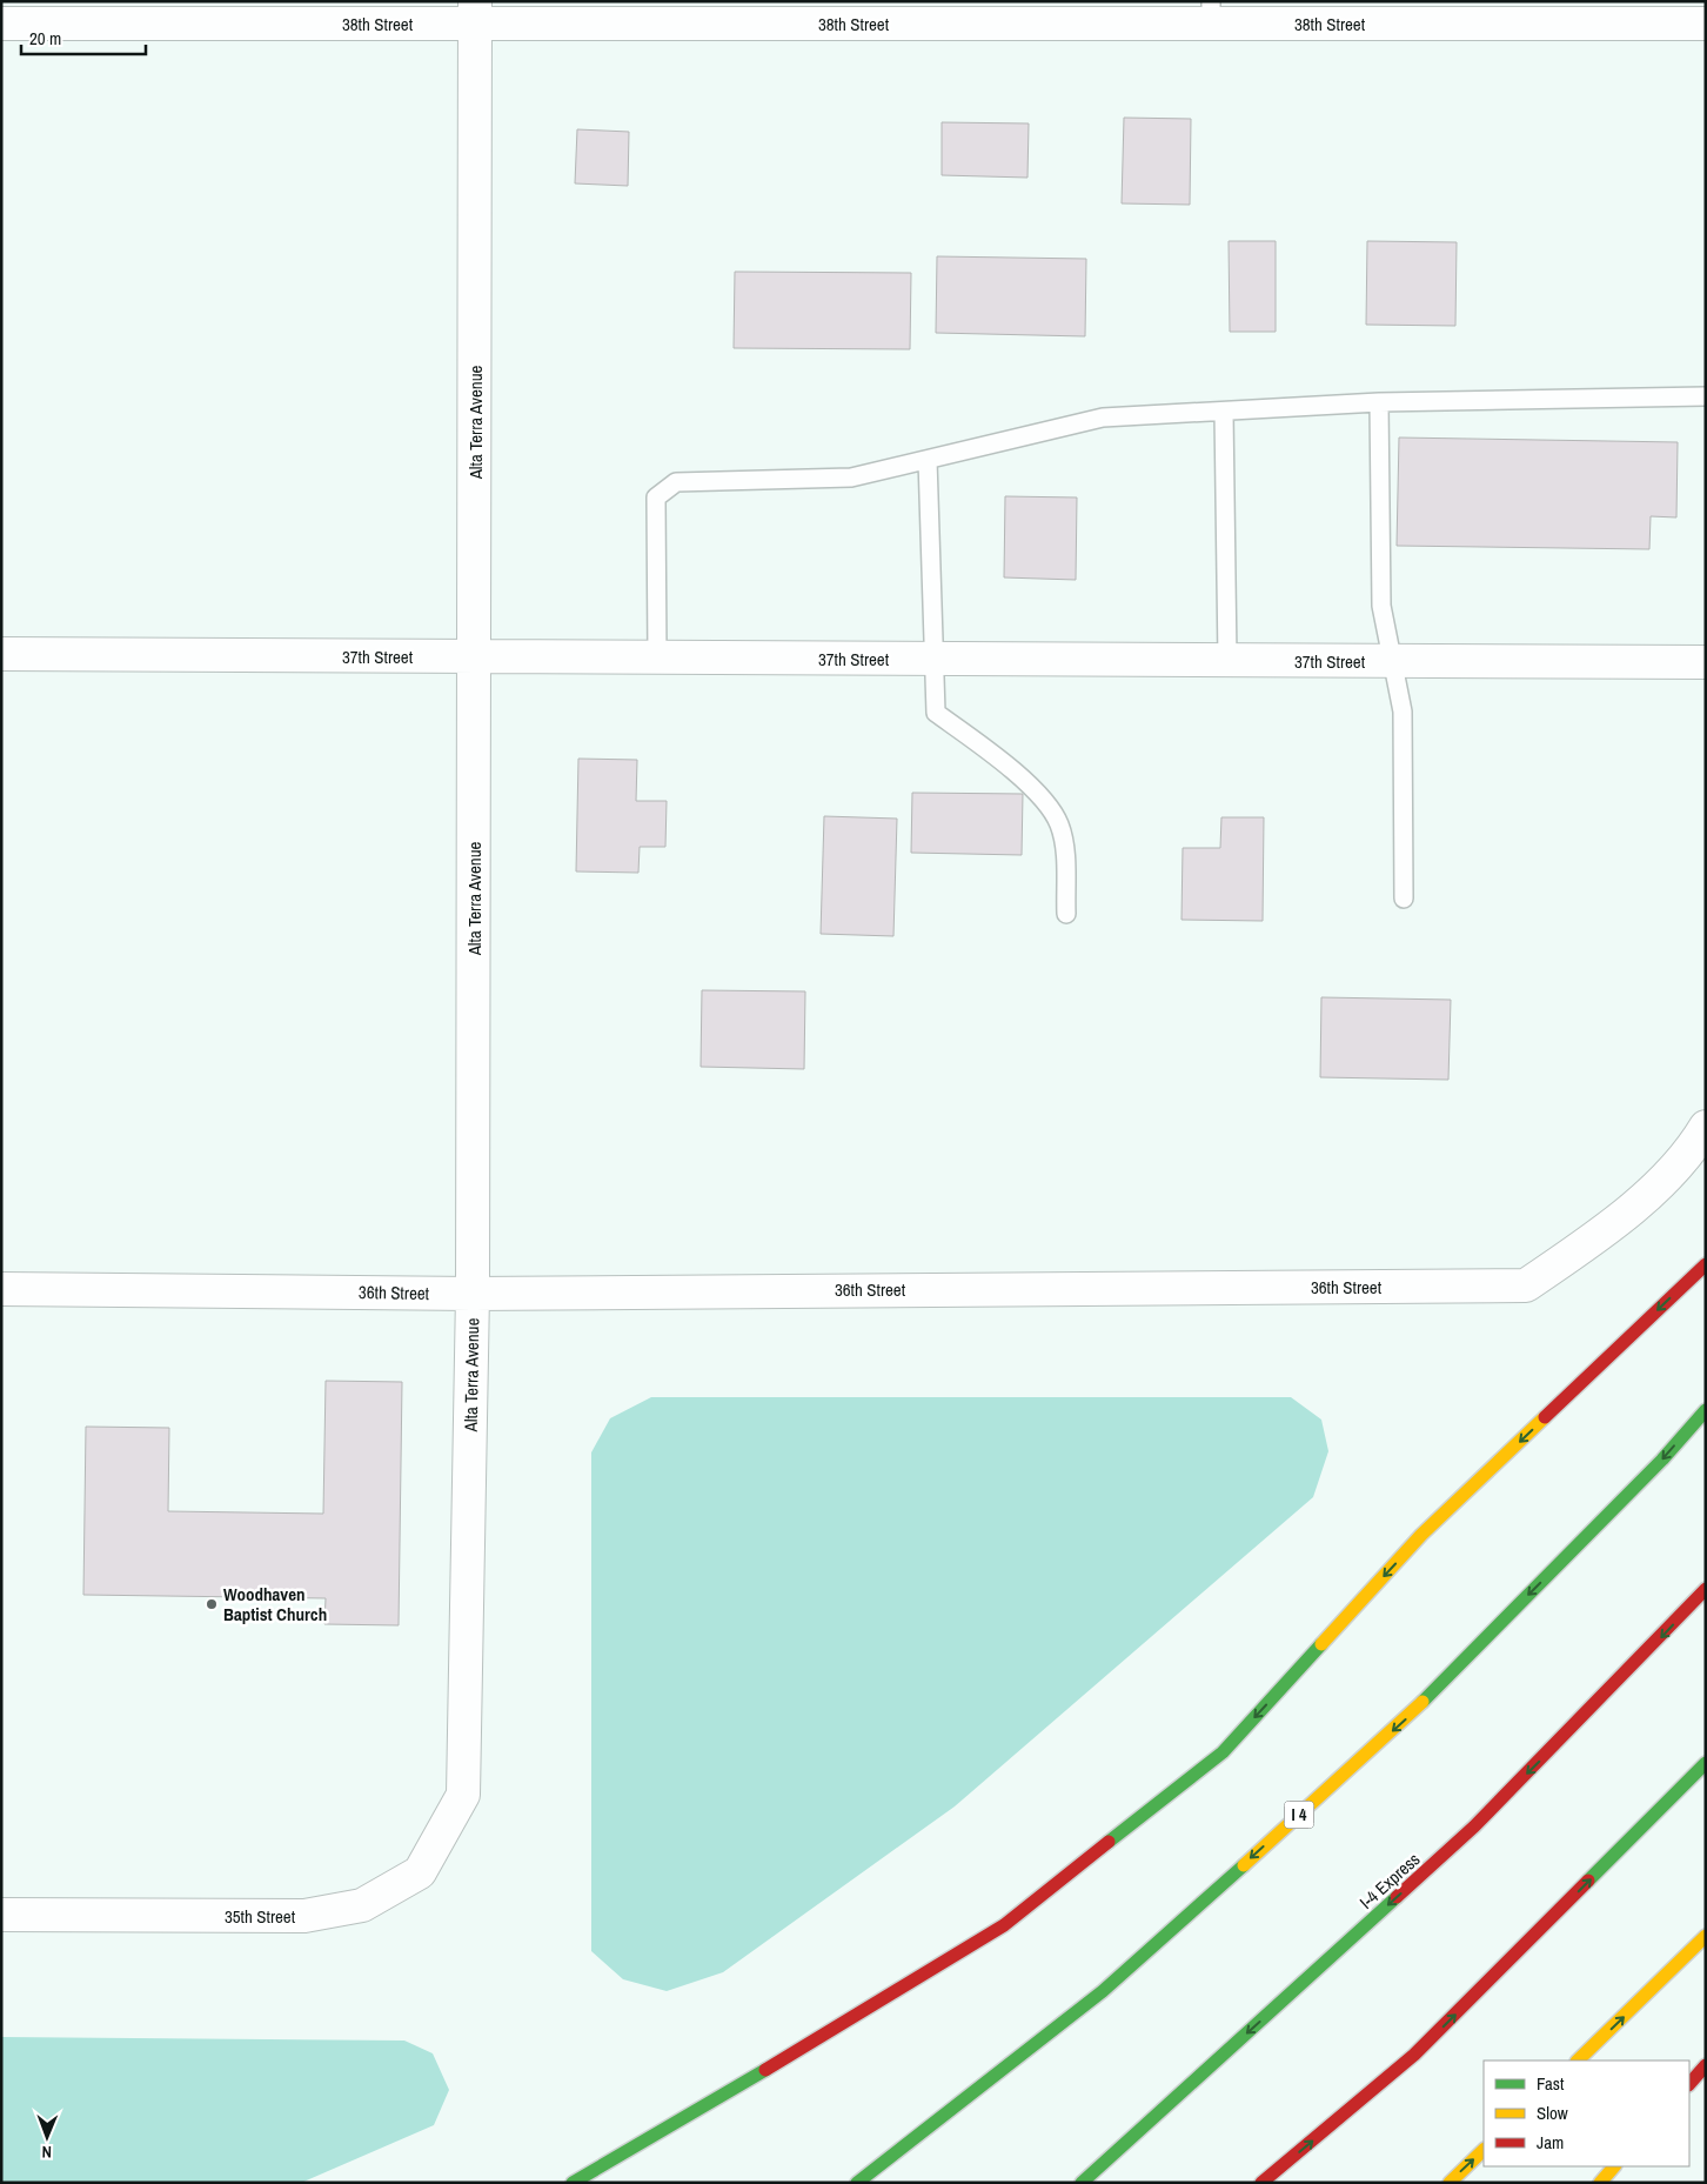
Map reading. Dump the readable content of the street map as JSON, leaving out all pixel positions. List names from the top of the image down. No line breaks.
{"streets":{"highway":["I 4","I-4 Express"],"street":["38th Street","Alta Terra Avenue","37th Street","36th Street","35th Street"]},"crossings":[["38th Street","Alta Terra Avenue"],["Alta Terra Avenue","37th Street"],["Alta Terra Avenue","36th Street"],["Alta Terra Avenue","35th Street"]],"one_way":["I-4 Express"],"places":["Woodhaven Baptist Church"],"legend":["Fast","Slow","Jam"],"scale_bar":"20 m","north":"bottom"}
